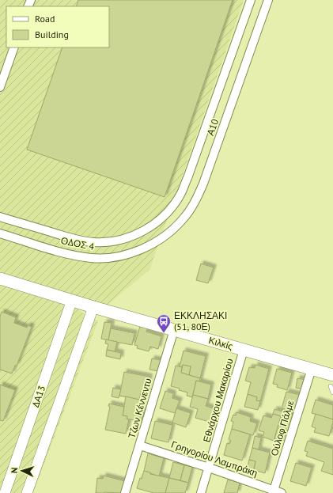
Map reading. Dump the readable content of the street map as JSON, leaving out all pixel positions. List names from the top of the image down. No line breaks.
{"streets":{"main road":["Κιλκίς"],"street":["Α10","ΟΔΟΣ 4","ΔΑ13","Εθνάρχου Μακαρίου","Τζων Κέννεντυ","Ούλοφ Πάλμε","Γρηγορίου Λαμπράκη"]},"crossings":[["Α10","ΟΔΟΣ 4"],["Κιλκίς","ΔΑ13"],["Κιλκίς","Εθνάρχου Μακαρίου"],["Κιλκίς","Τζων Κέννεντυ"],["Κιλκίς","Ούλοφ Πάλμε"],["Εθνάρχου Μακαρίου","Γρηγορίου Λαμπράκη"],["Τζων Κέννεντυ","Γρηγορίου Λαμπράκη"],["Ούλοφ Πάλμε","Γρηγορίου Λαμπράκη"]],"places":{"bus stop":["ΕΚΚΛΗΣΑΚΙ (51, 80Ε)"]},"legend":["Road","Building"],"north":"left"}
